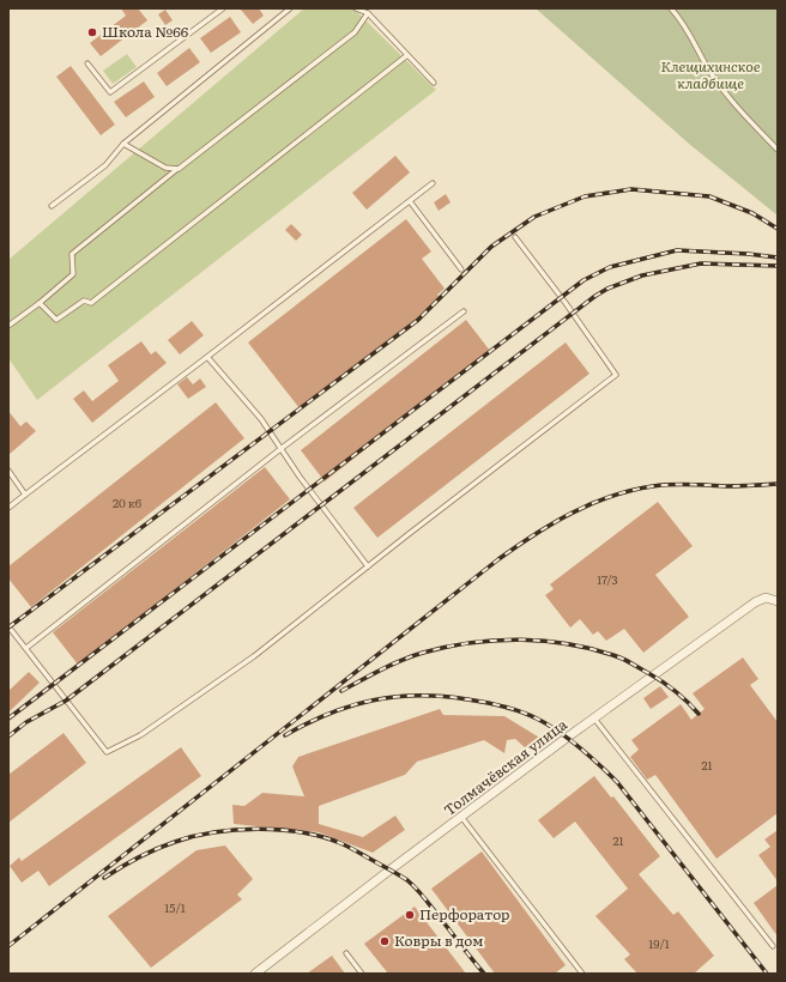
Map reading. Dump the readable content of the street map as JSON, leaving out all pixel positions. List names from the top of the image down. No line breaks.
{"streets":{"street":["Толмачёвская улица"]},"parks":["Клещихинское кладбище"],"places":["Школа №66","Перфоратор","Ковры в дом"],"house_numbers":["20 к6","17/3","21","21","15/1","19/1"]}
